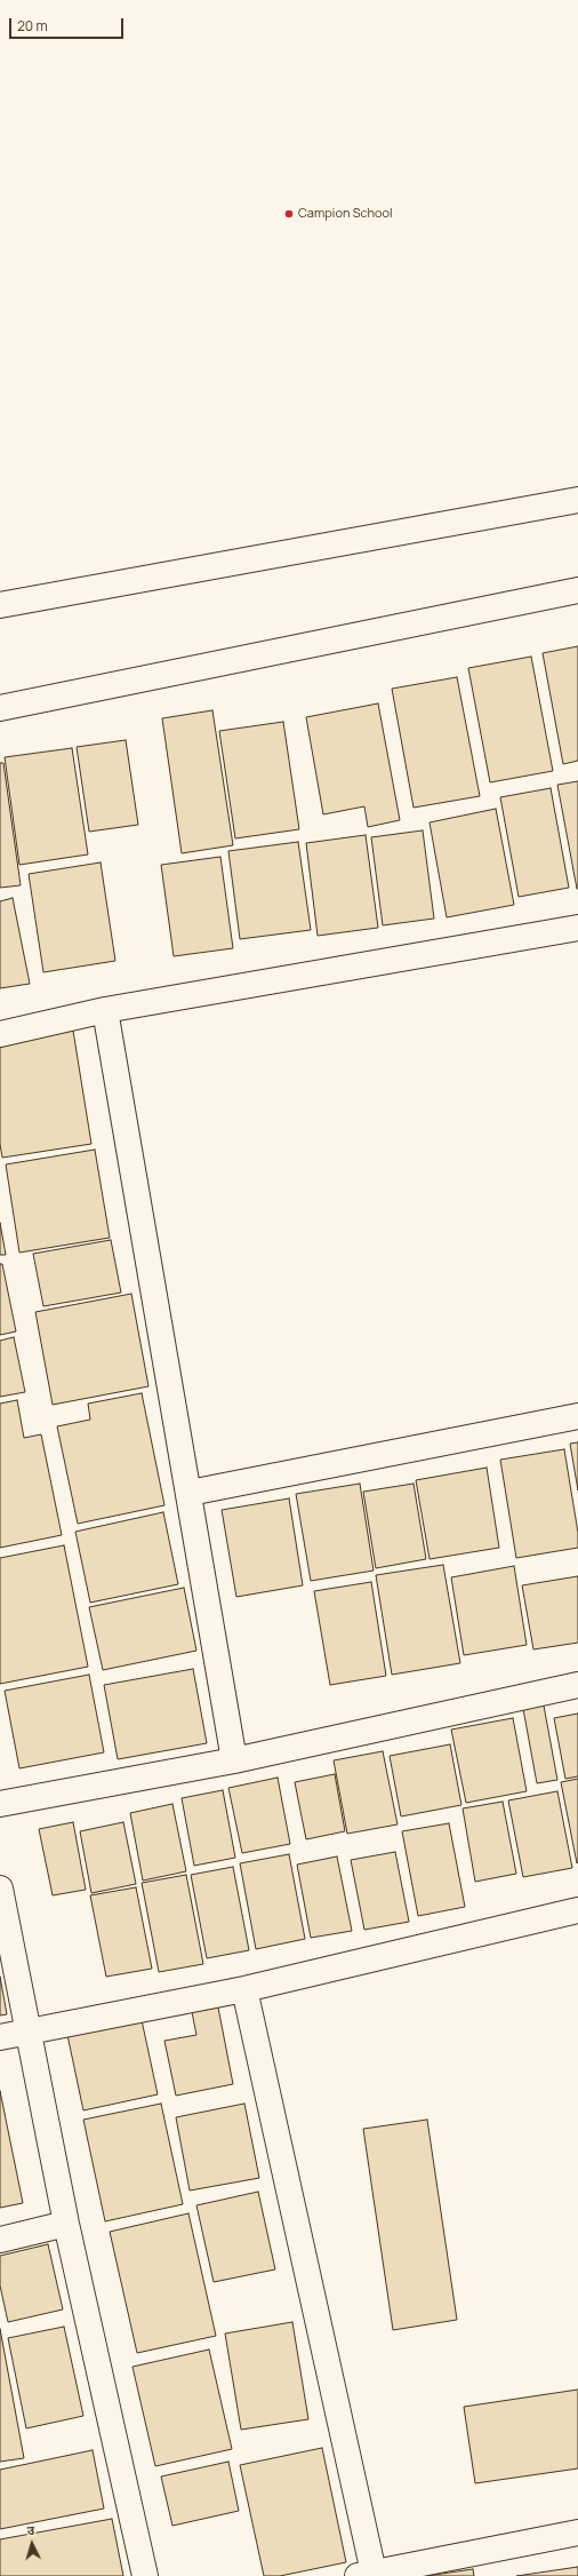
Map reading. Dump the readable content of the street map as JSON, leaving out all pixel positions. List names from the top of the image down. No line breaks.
{"places":["Campion School"],"scale_bar":"20 m","north":"top"}
